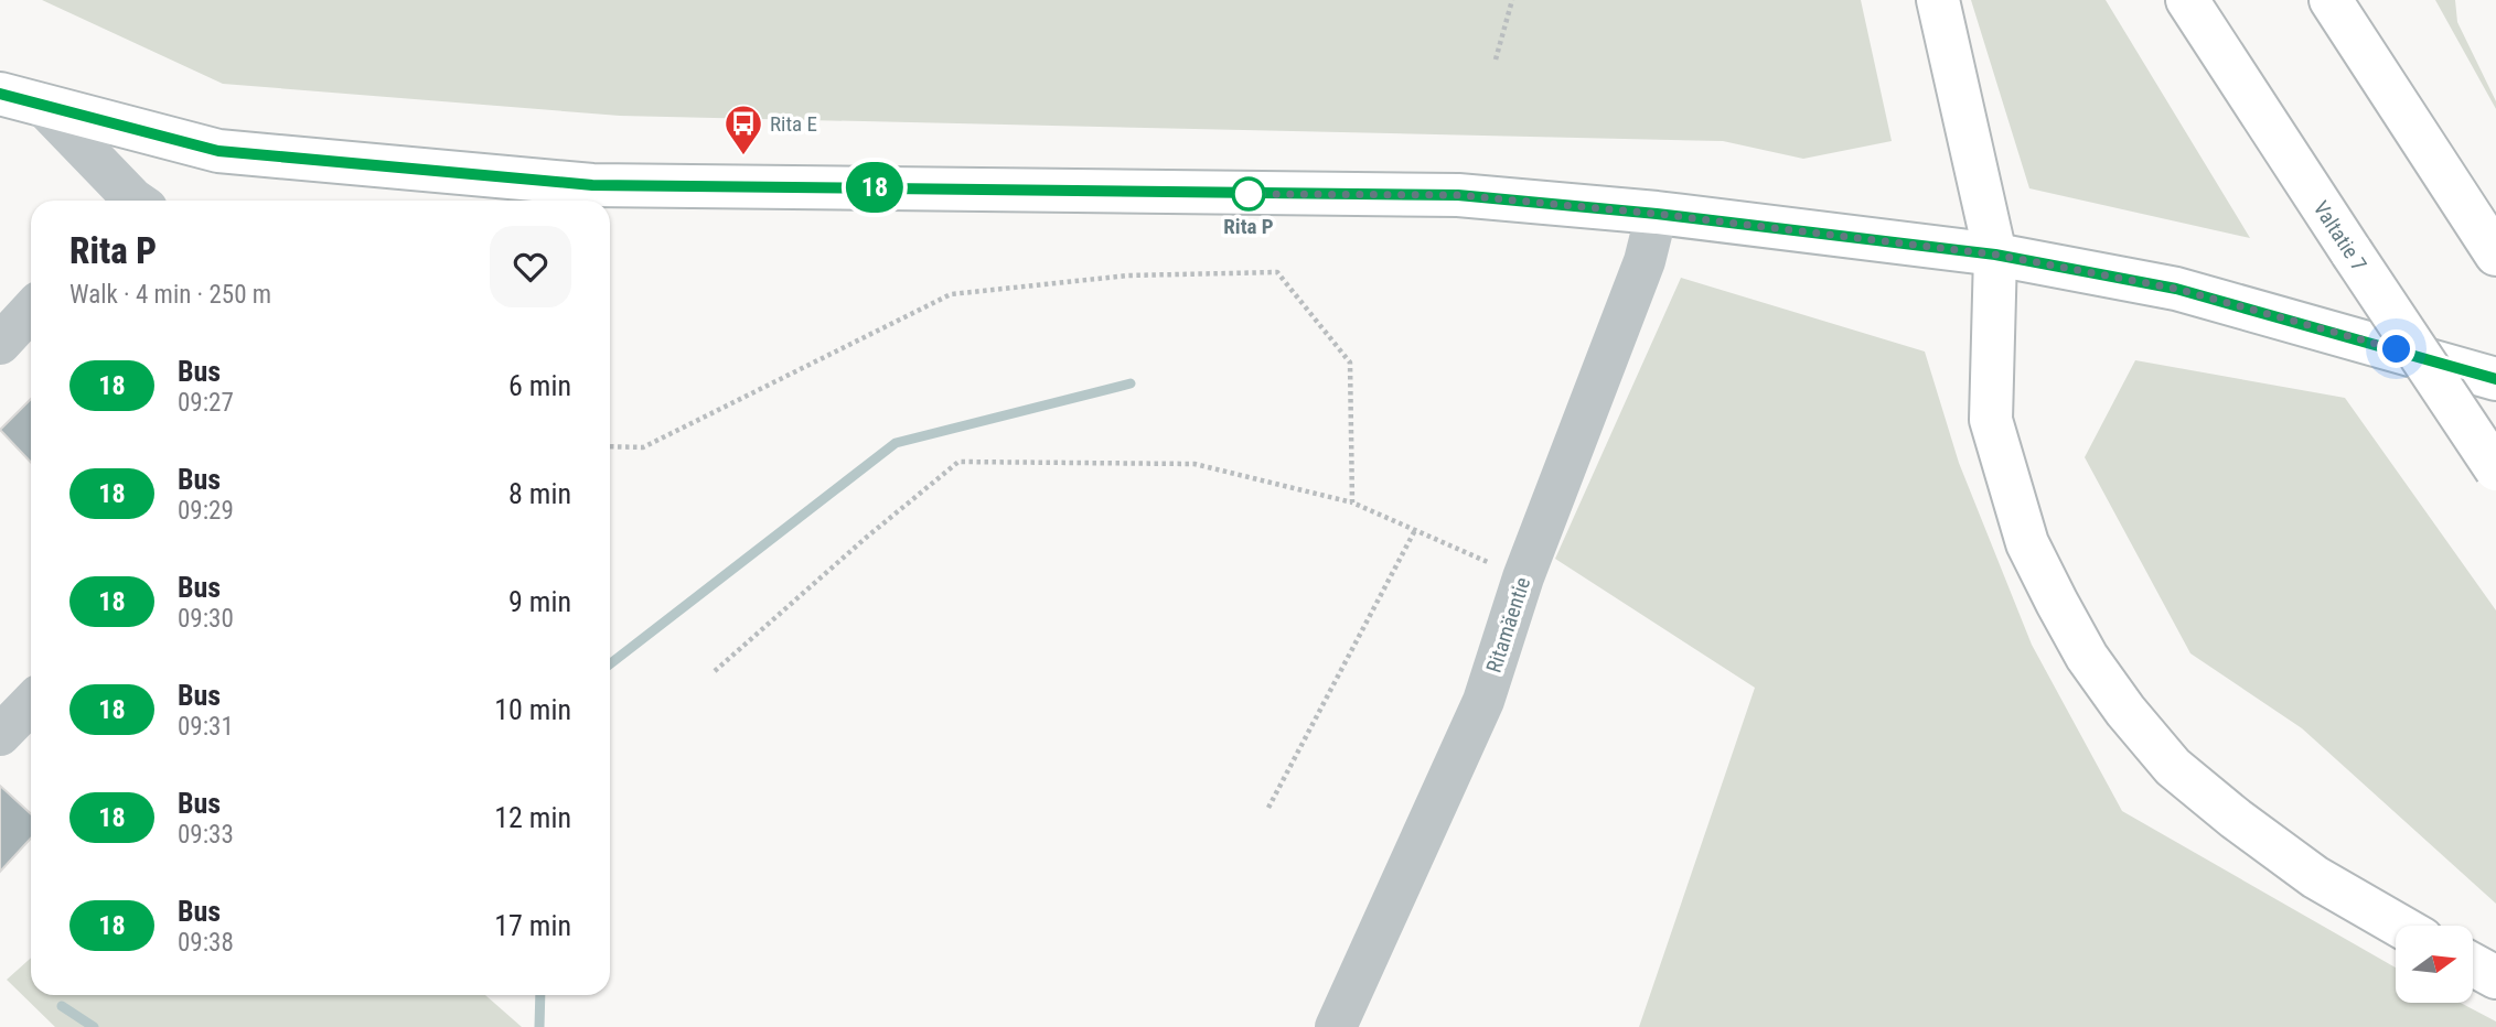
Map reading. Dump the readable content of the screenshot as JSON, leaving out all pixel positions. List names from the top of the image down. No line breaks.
{"streets":{"main road":["Valtatie 7"],"street":["Ritamäentie"]},"places":{"bus stop":["Rita E"],"other":["Rita P"]},"lines":["bus line 18"],"north":"right","page":{"on_map":"18","heading":["Rita P","Walk · 4 min · 250 m"],"list":[{"mark":"18","name":"Bus","note":"09:27","value":"6 min"},{"mark":"18","name":"Bus","note":"09:29","value":"8 min"},{"mark":"18","name":"Bus","note":"09:30","value":"9 min"},{"mark":"18","name":"Bus","note":"09:31","value":"10 min"},{"mark":"18","name":"Bus","note":"09:33","value":"12 min"},{"mark":"18","name":"Bus","note":"09:38","value":"17 min"}]}}
